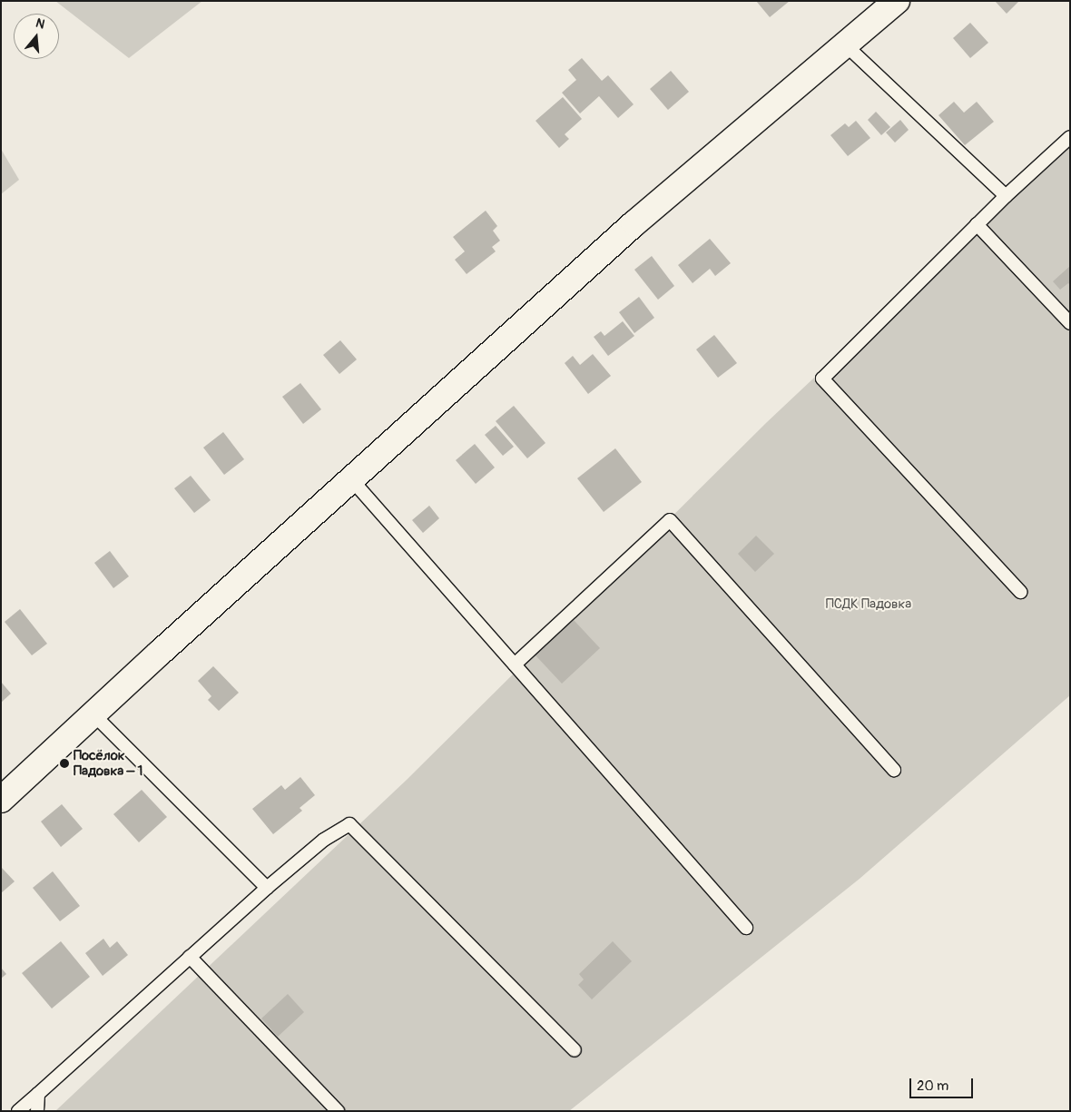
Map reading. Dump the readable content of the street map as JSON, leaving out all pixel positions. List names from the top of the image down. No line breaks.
{"parks":["ПСДК Падовка"],"places":["Посёлок Падовка – 1"],"scale_bar":"20 m","north":"top"}
